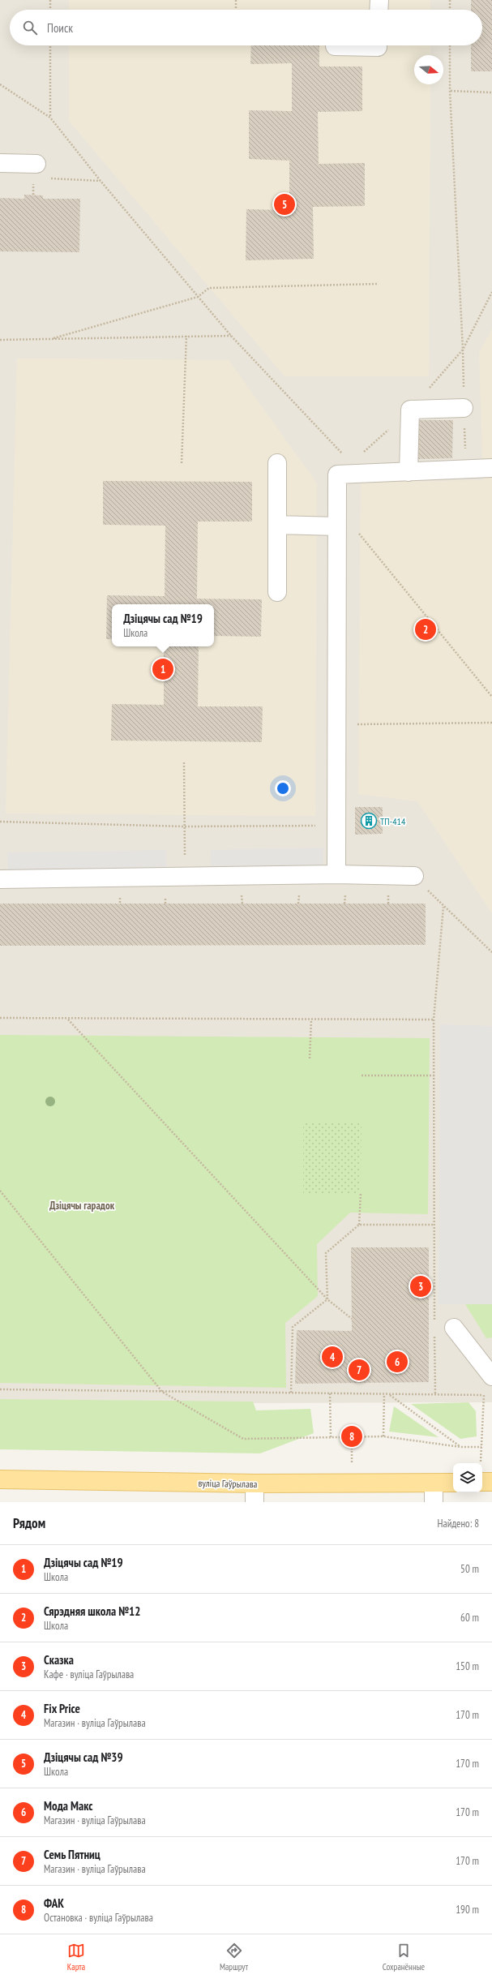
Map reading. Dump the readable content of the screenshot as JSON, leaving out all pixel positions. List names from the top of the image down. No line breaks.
{"streets":{"main road":["вуліца Гаўрылава"]},"districts":["Дзіцячы гарадок"],"places":{"building":["ТП-414"]},"north":"right","page":{"search":"Поиск","pins":["5","2","1","3","4","6","7","8"],"popup":["Дзіцячы сад №19","Школа"],"heading":["Рядом","Найдено: 8"],"list":[{"mark":"1","name":"Дзіцячы сад №19","note":"Школа","value":"50 m"},{"mark":"2","name":"Сярэдняя школа №12","note":"Школа","value":"60 m"},{"mark":"3","name":"Сказка","note":"Кафе · вуліца Гаўрылава","value":"150 m"},{"mark":"4","name":"Fix Price","note":"Магазин · вуліца Гаўрылава","value":"170 m"},{"mark":"5","name":"Дзіцячы сад №39","note":"Школа","value":"170 m"},{"mark":"6","name":"Мода Макс","note":"Магазин · вуліца Гаўрылава","value":"170 m"},{"mark":"7","name":"Семь Пятниц","note":"Магазин · вуліца Гаўрылава","value":"170 m"},{"mark":"8","name":"ФАК","note":"Остановка · вуліца Гаўрылава","value":"190 m"}],"nav":["Карта","Маршрут","Сохранённые"]}}
